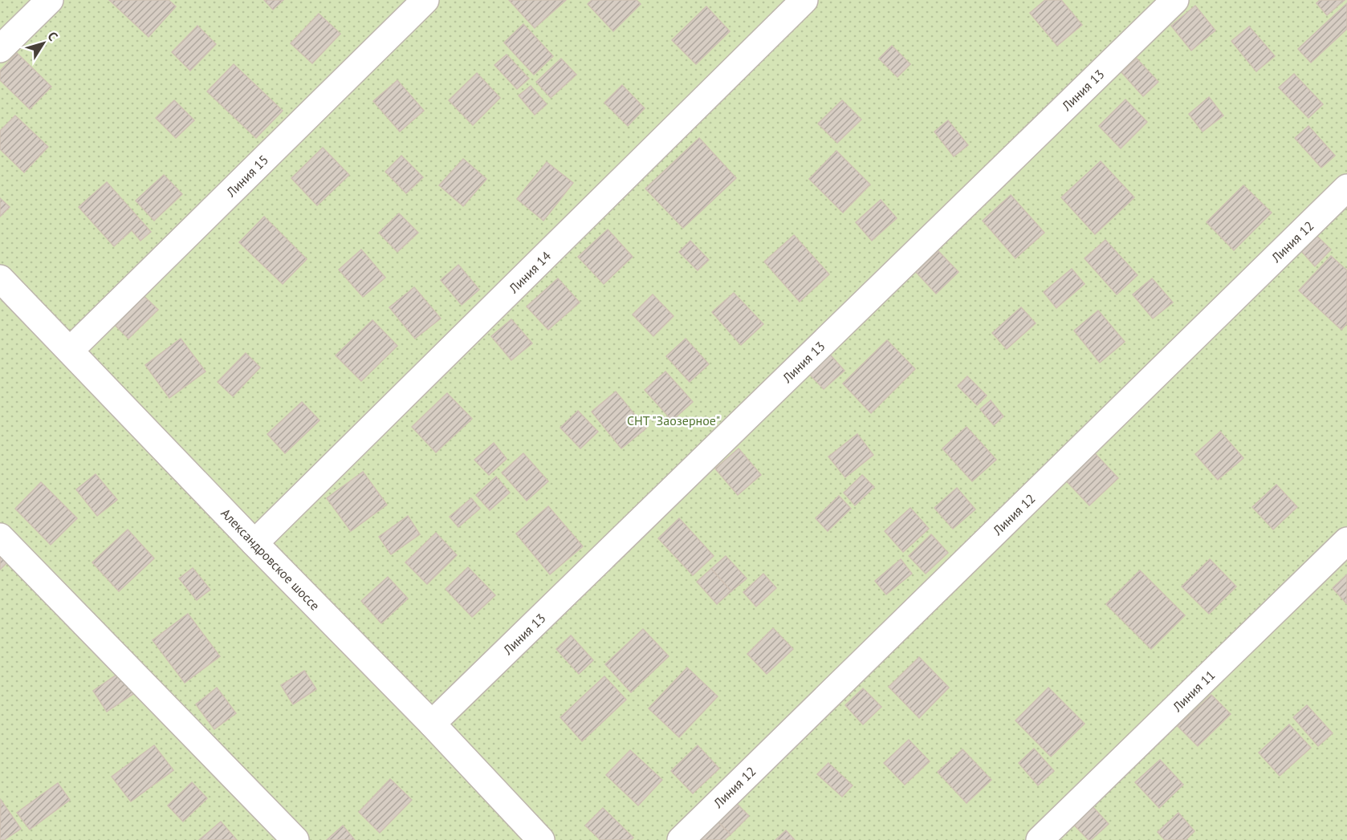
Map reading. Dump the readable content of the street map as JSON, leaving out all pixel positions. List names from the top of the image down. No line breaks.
{"streets":{"street":["Линия 13","Линия 15","Линия 12","Линия 14","Александровское шоссе","Линия 11"]},"crossings":[["Линия 13","Александровское шоссе"],["Линия 15","Александровское шоссе"],["Линия 14","Александровское шоссе"]],"parks":["СНТ \"Заозерное\""],"north":"top right"}
